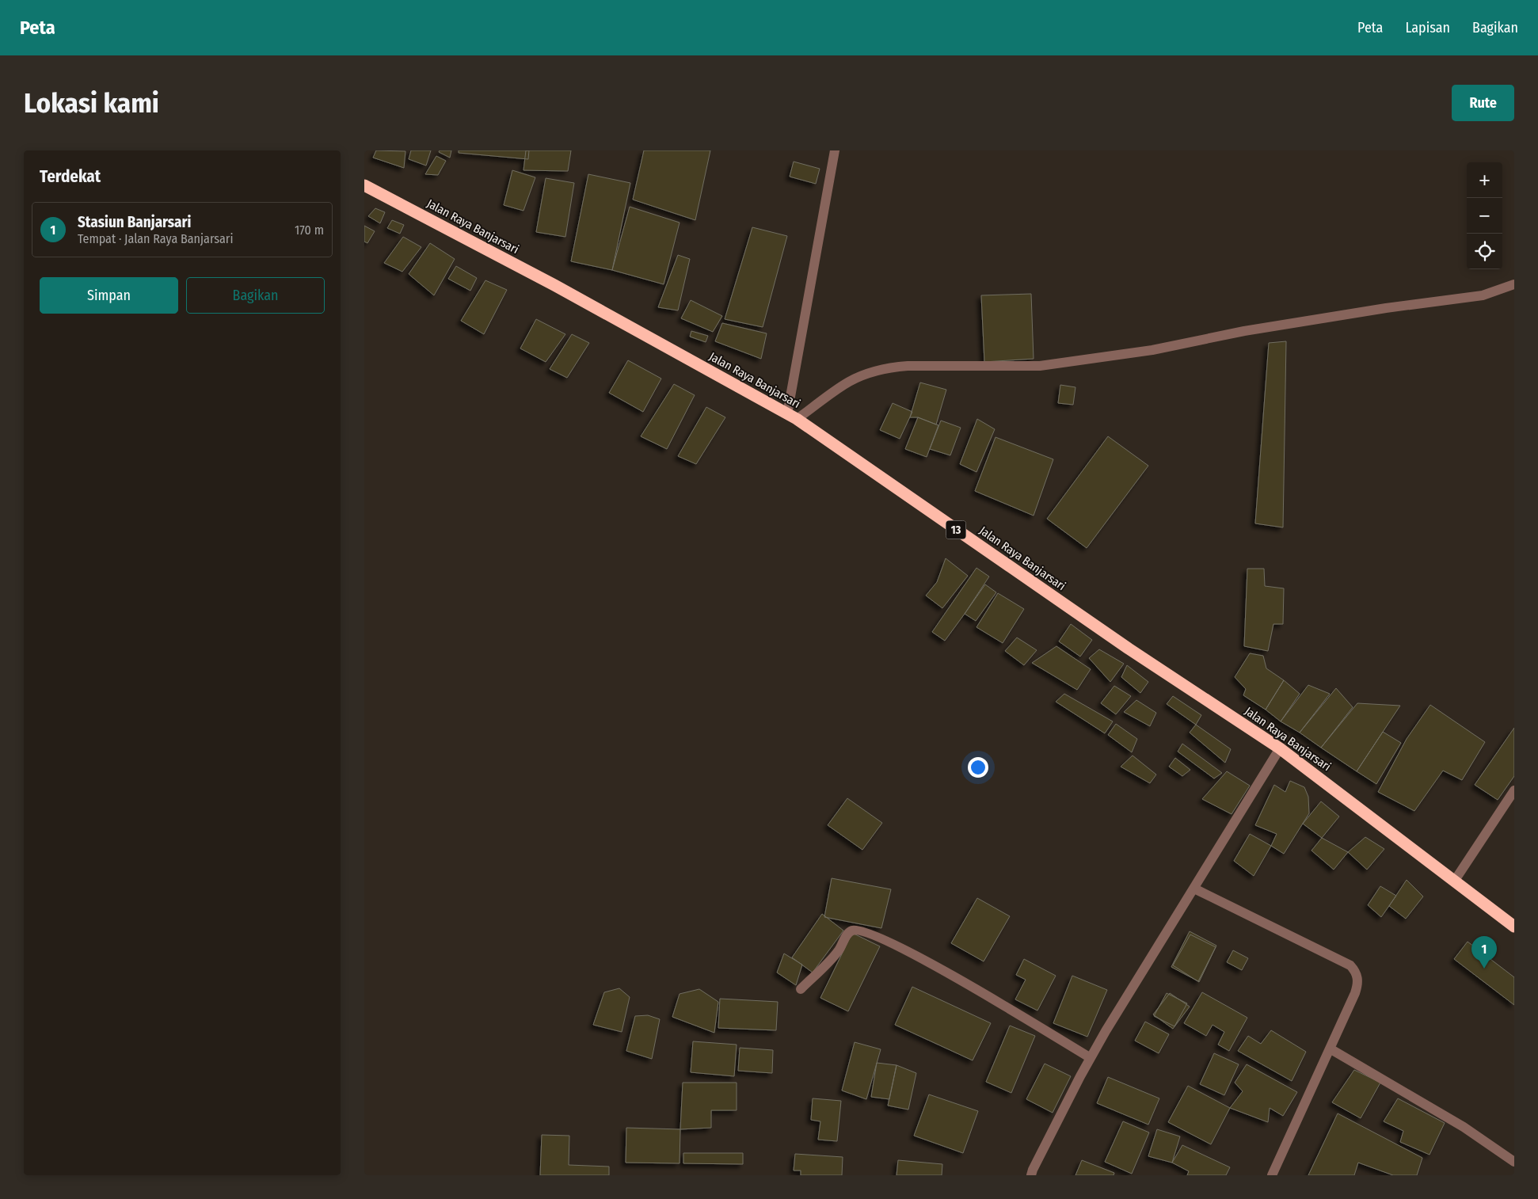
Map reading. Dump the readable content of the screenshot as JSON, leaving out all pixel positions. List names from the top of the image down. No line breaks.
{"streets":{"highway":["Jalan Raya Banjarsari","13"]},"page":{"header":"Peta","nav":["Peta","Lapisan","Bagikan"],"buttons":["Rute",["Simpan","Bagikan"]],"title":"Lokasi kami","heading":"Terdekat","map_buttons":["+","−"],"list":[{"mark":"1","name":"Stasiun Banjarsari","note":"Tempat · Jalan Raya Banjarsari","value":"170 m"}],"pins":"1"}}
